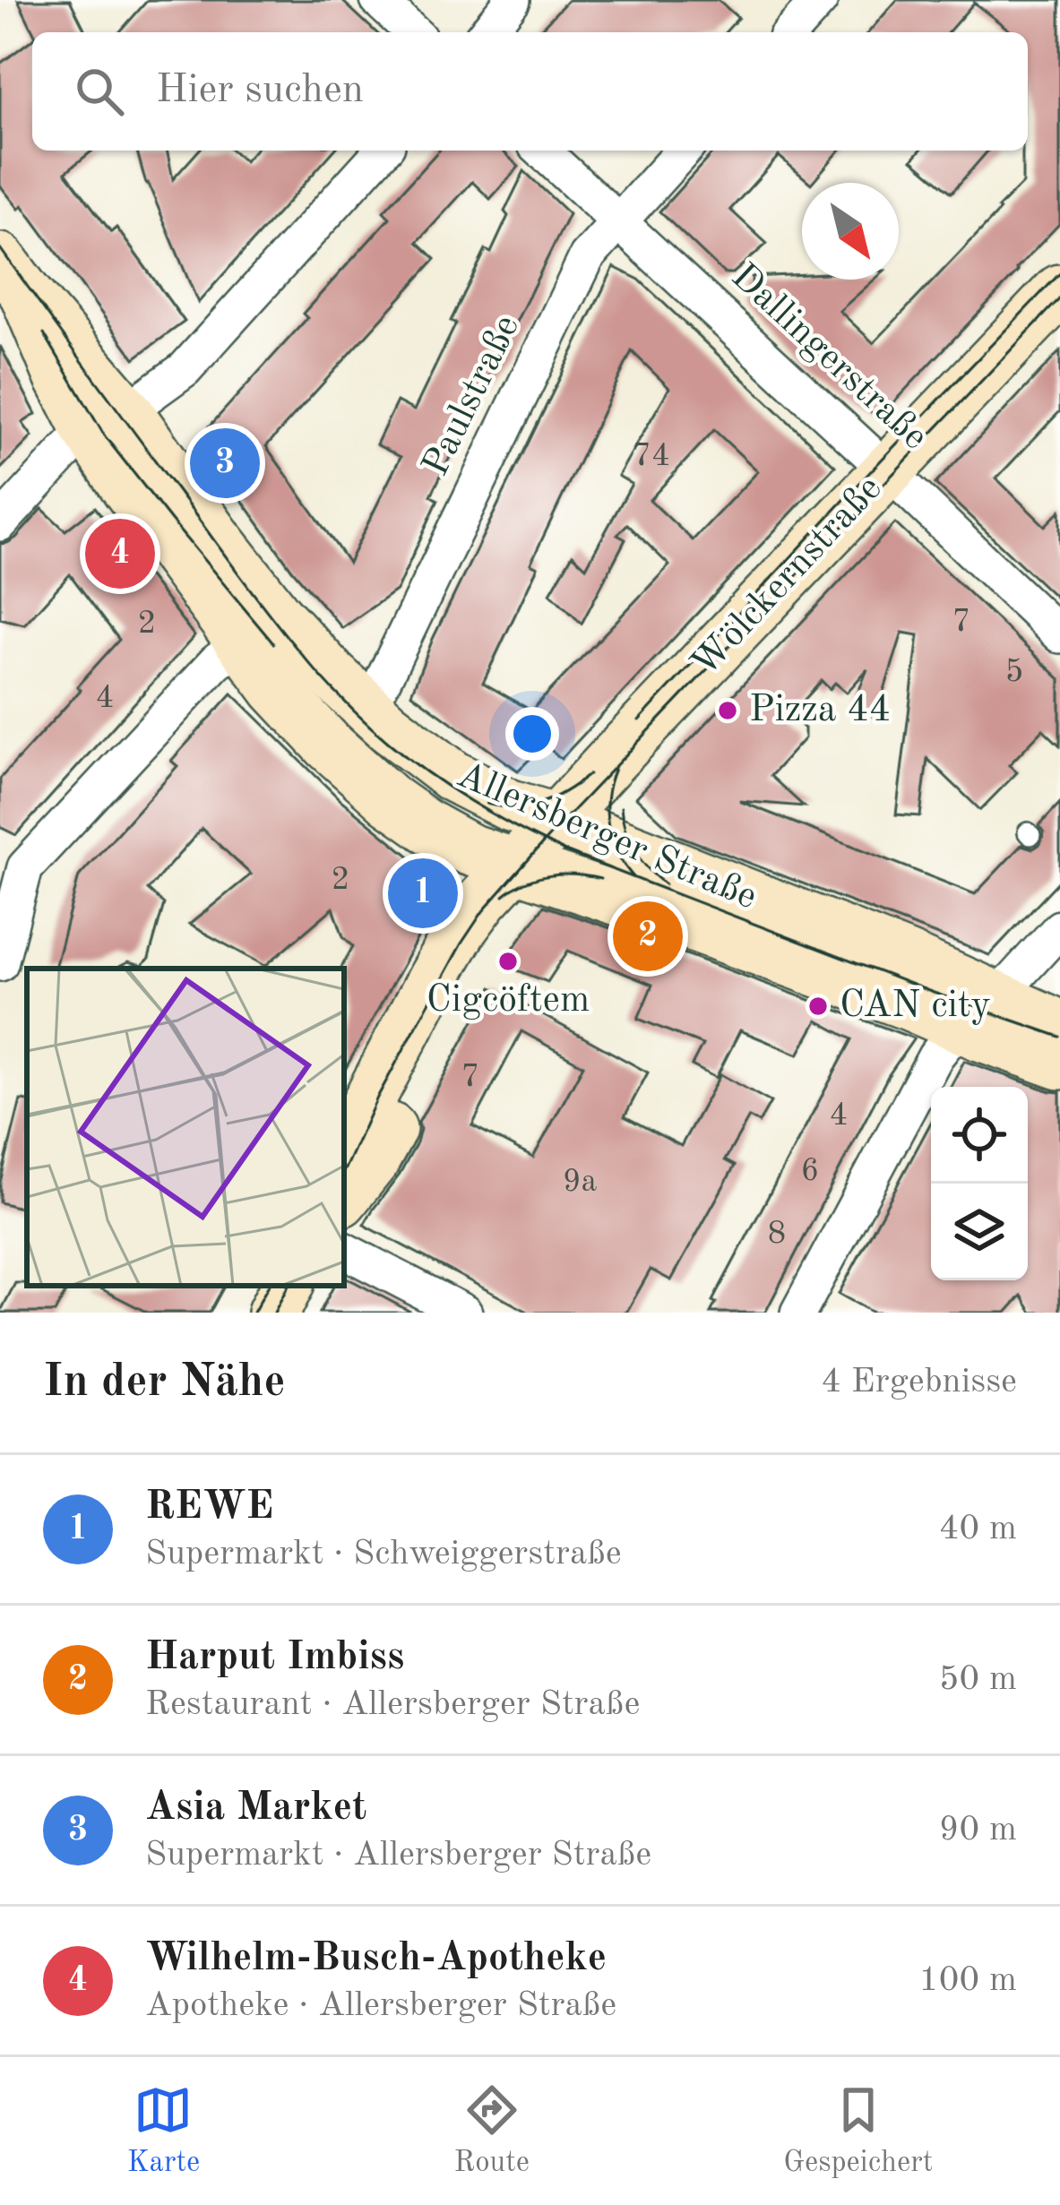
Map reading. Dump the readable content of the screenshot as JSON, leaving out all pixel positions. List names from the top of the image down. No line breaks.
{"streets":{"main road":["Wölckernstraße","Allersberger Straße"],"street":["Dallingerstraße","Paulstraße"]},"crossings":[["Dallingerstraße","Paulstraße"],["Dallingerstraße","Wölckernstraße"],["Paulstraße","Allersberger Straße"],["Wölckernstraße","Allersberger Straße"]],"places":["Pizza 44","Cigcöftem","CAN city"],"house_numbers":["74","7","2","5","4","2","7","4","6","9a","8"],"north":"bottom right","page":{"search":"Hier suchen","pins":["3","4","1","2"],"heading":["In der Nähe","4 Ergebnisse"],"list":[{"mark":"1","name":"REWE","note":"Supermarkt · Schweiggerstraße","value":"40 m"},{"mark":"2","name":"Harput Imbiss","note":"Restaurant · Allersberger Straße","value":"50 m"},{"mark":"3","name":"Asia Market","note":"Supermarkt · Allersberger Straße","value":"90 m"},{"mark":"4","name":"Wilhelm-Busch-Apotheke","note":"Apotheke · Allersberger Straße","value":"100 m"}],"nav":["Karte","Route","Gespeichert"]}}
